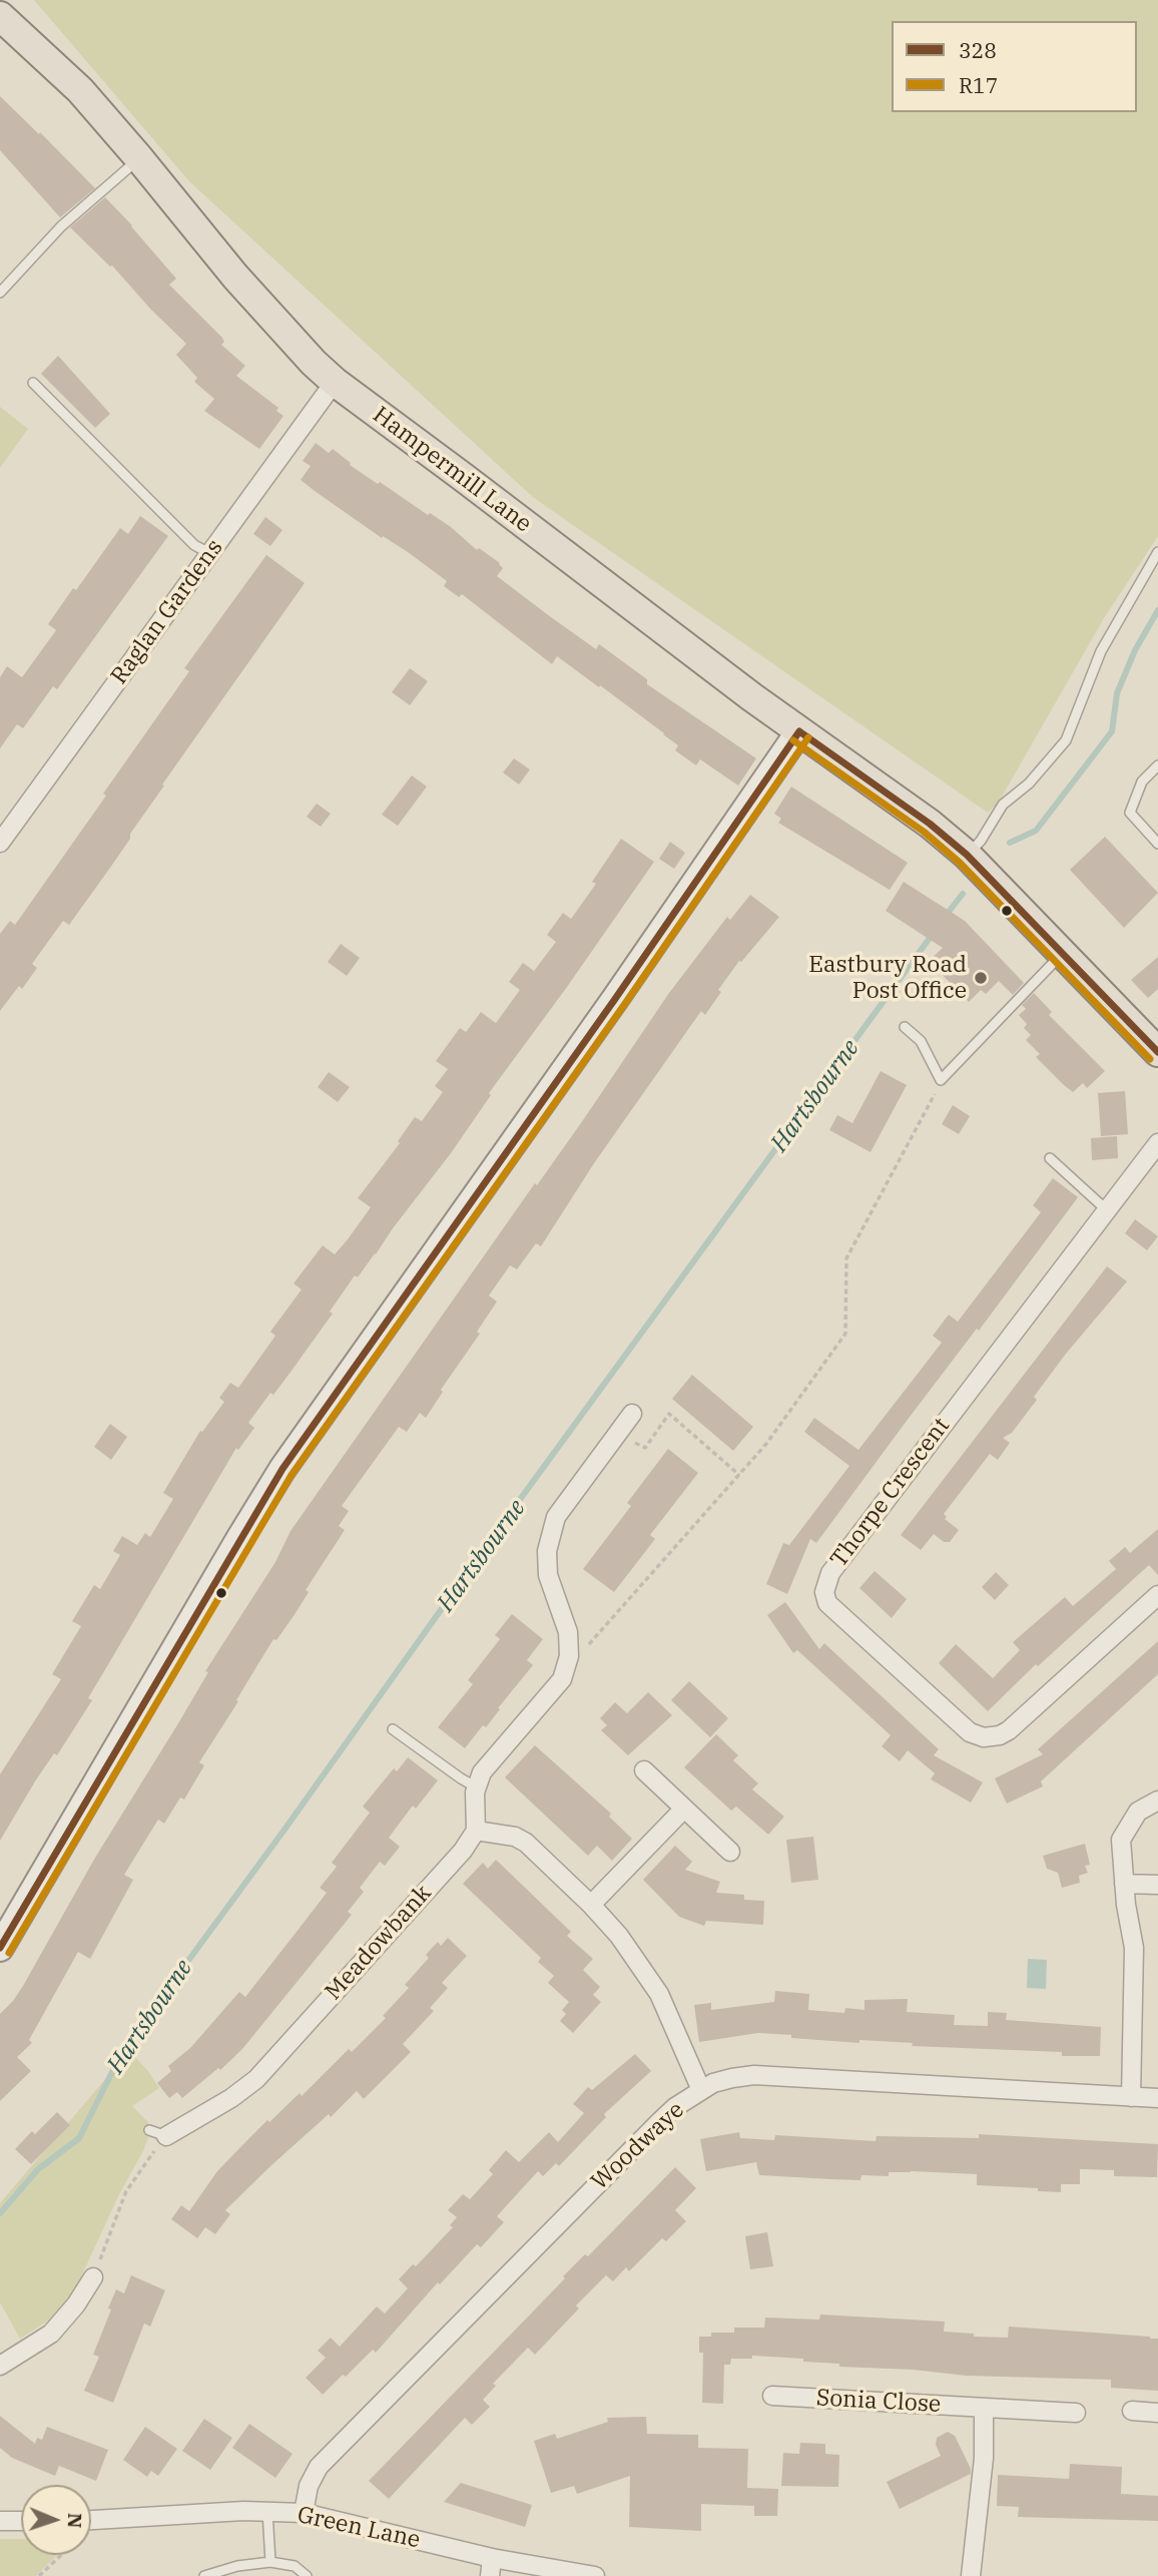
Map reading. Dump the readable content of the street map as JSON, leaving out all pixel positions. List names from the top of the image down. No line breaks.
{"streets":{"main road":["Hampermill Lane"],"street":["Raglan Gardens","Thorpe Crescent","Meadowbank","Woodwaye","Sonia Close","Green Lane"]},"crossings":[["Hampermill Lane","Raglan Gardens"],["Woodwaye","Green Lane"]],"water":["Hartsbourne"],"places":["Eastbury Road Post Office"],"lines":["transit line 328","transit line R17"],"legend":["328","R17"],"north":"right"}
